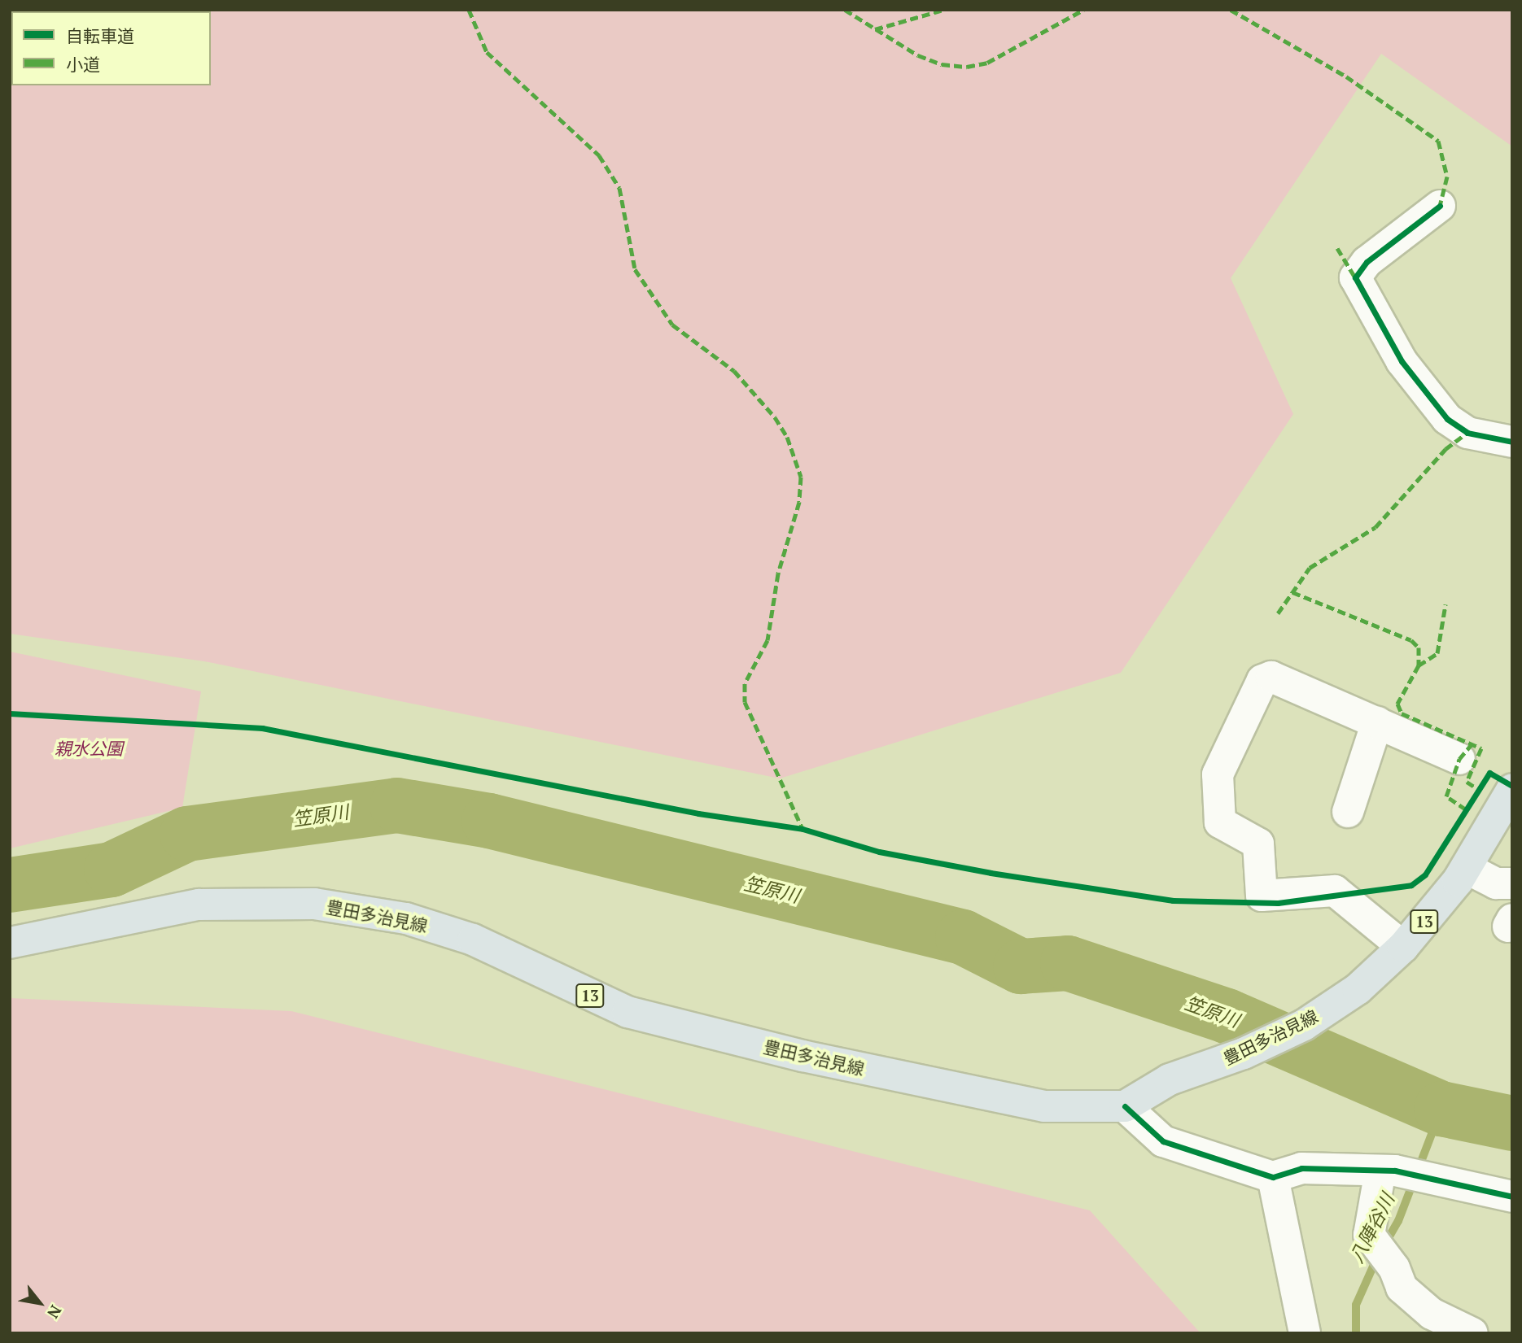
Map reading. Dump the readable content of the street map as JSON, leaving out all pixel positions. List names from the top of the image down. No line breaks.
{"streets":{"main road":["豊田多治見線","13"]},"water":["笠原川","八陣谷川"],"parks":["親水公園"],"legend":["自転車道","小道"],"north":"bottom right"}
